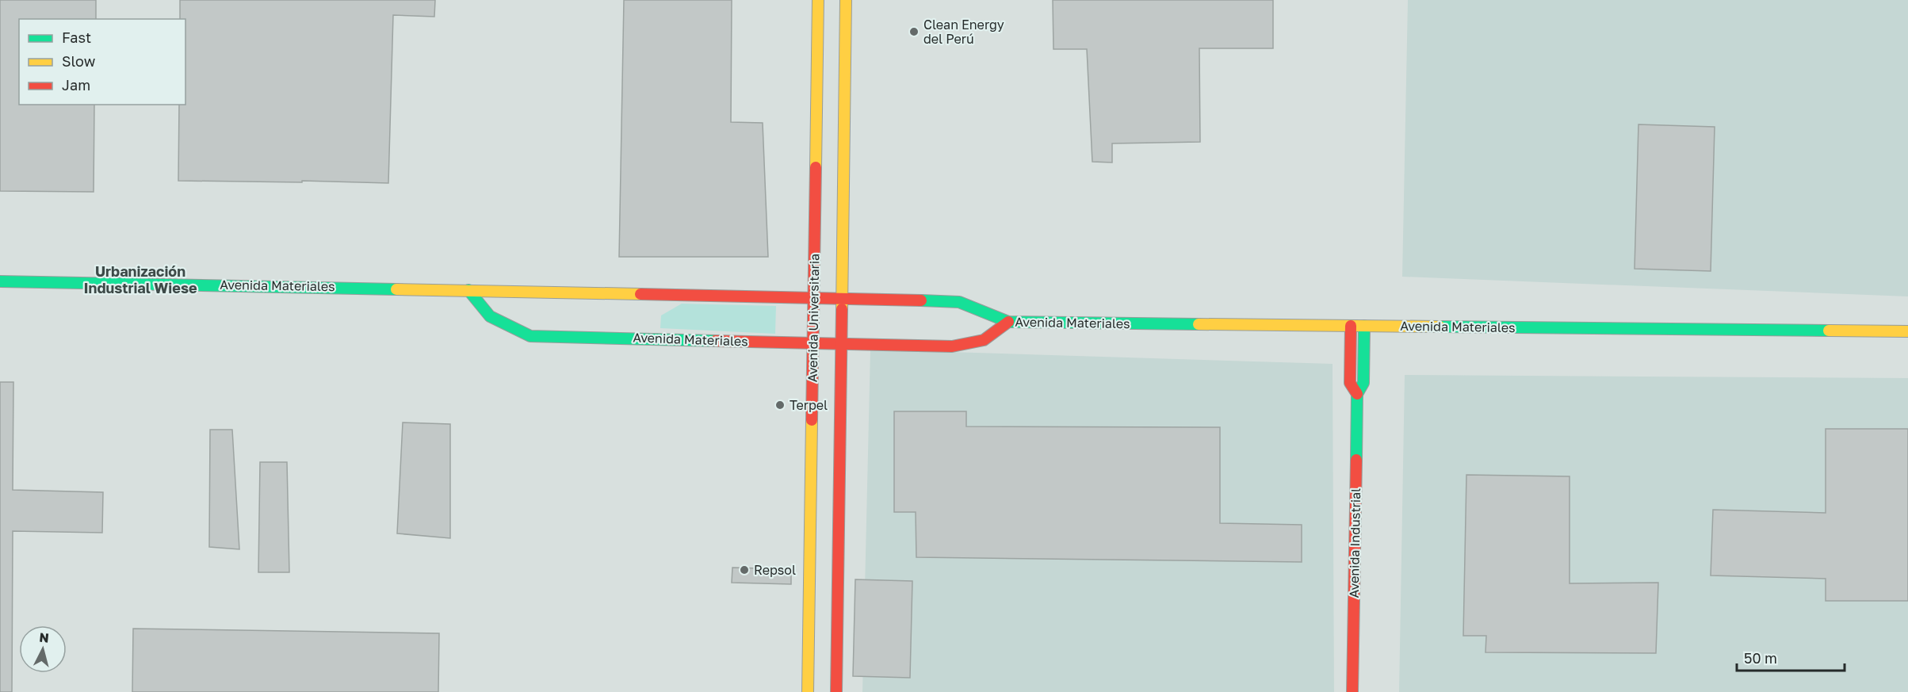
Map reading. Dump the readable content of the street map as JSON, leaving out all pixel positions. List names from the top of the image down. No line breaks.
{"streets":{"street":["Avenida Materiales","Avenida Universitaria","Avenida Industrial"]},"crossings":[["Avenida Materiales","Avenida Universitaria"],["Avenida Materiales","Avenida Industrial"]],"districts":["Urbanización Industrial Wiese"],"places":["Clean Energy del Perú","Terpel","Repsol"],"legend":["Fast","Slow","Jam"],"scale_bar":"50 m","north":"top"}
